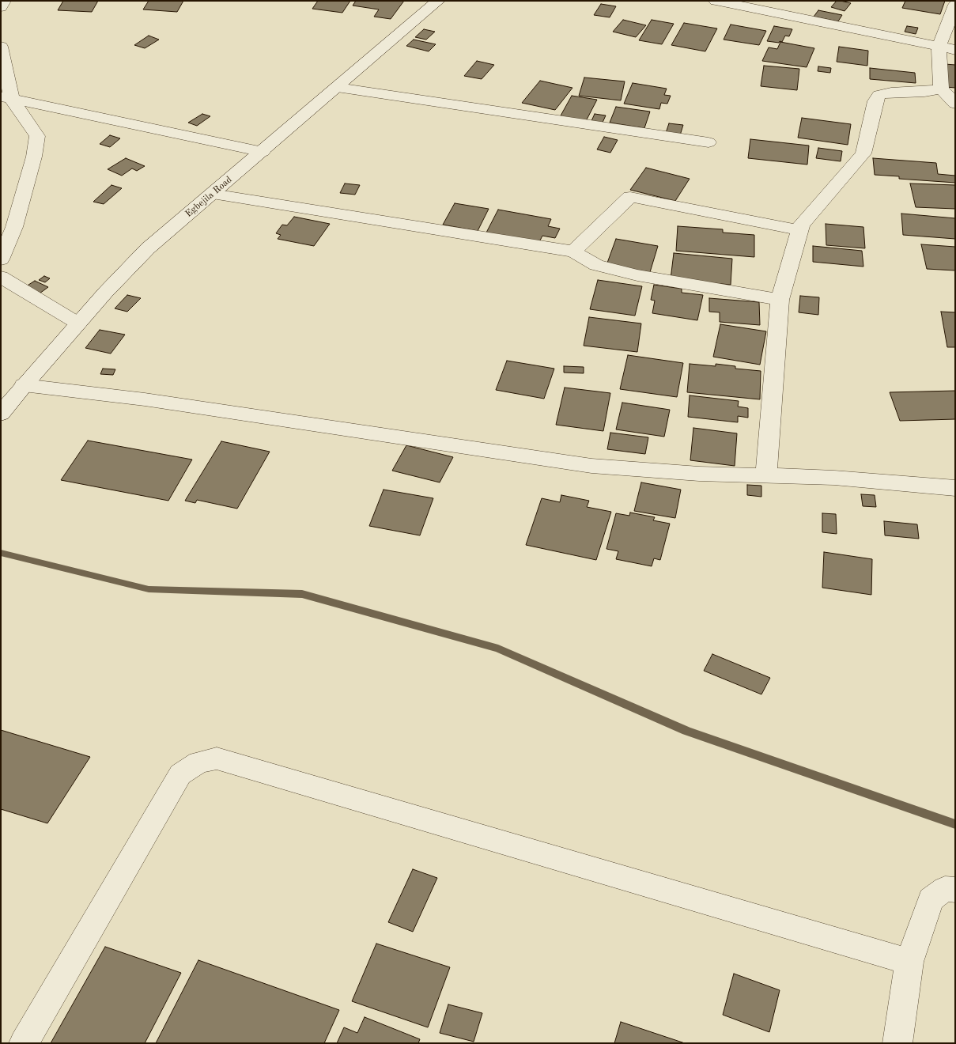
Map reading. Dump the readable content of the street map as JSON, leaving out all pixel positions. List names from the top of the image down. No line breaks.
{"streets":{"street":["Egbejila Road"]}}
